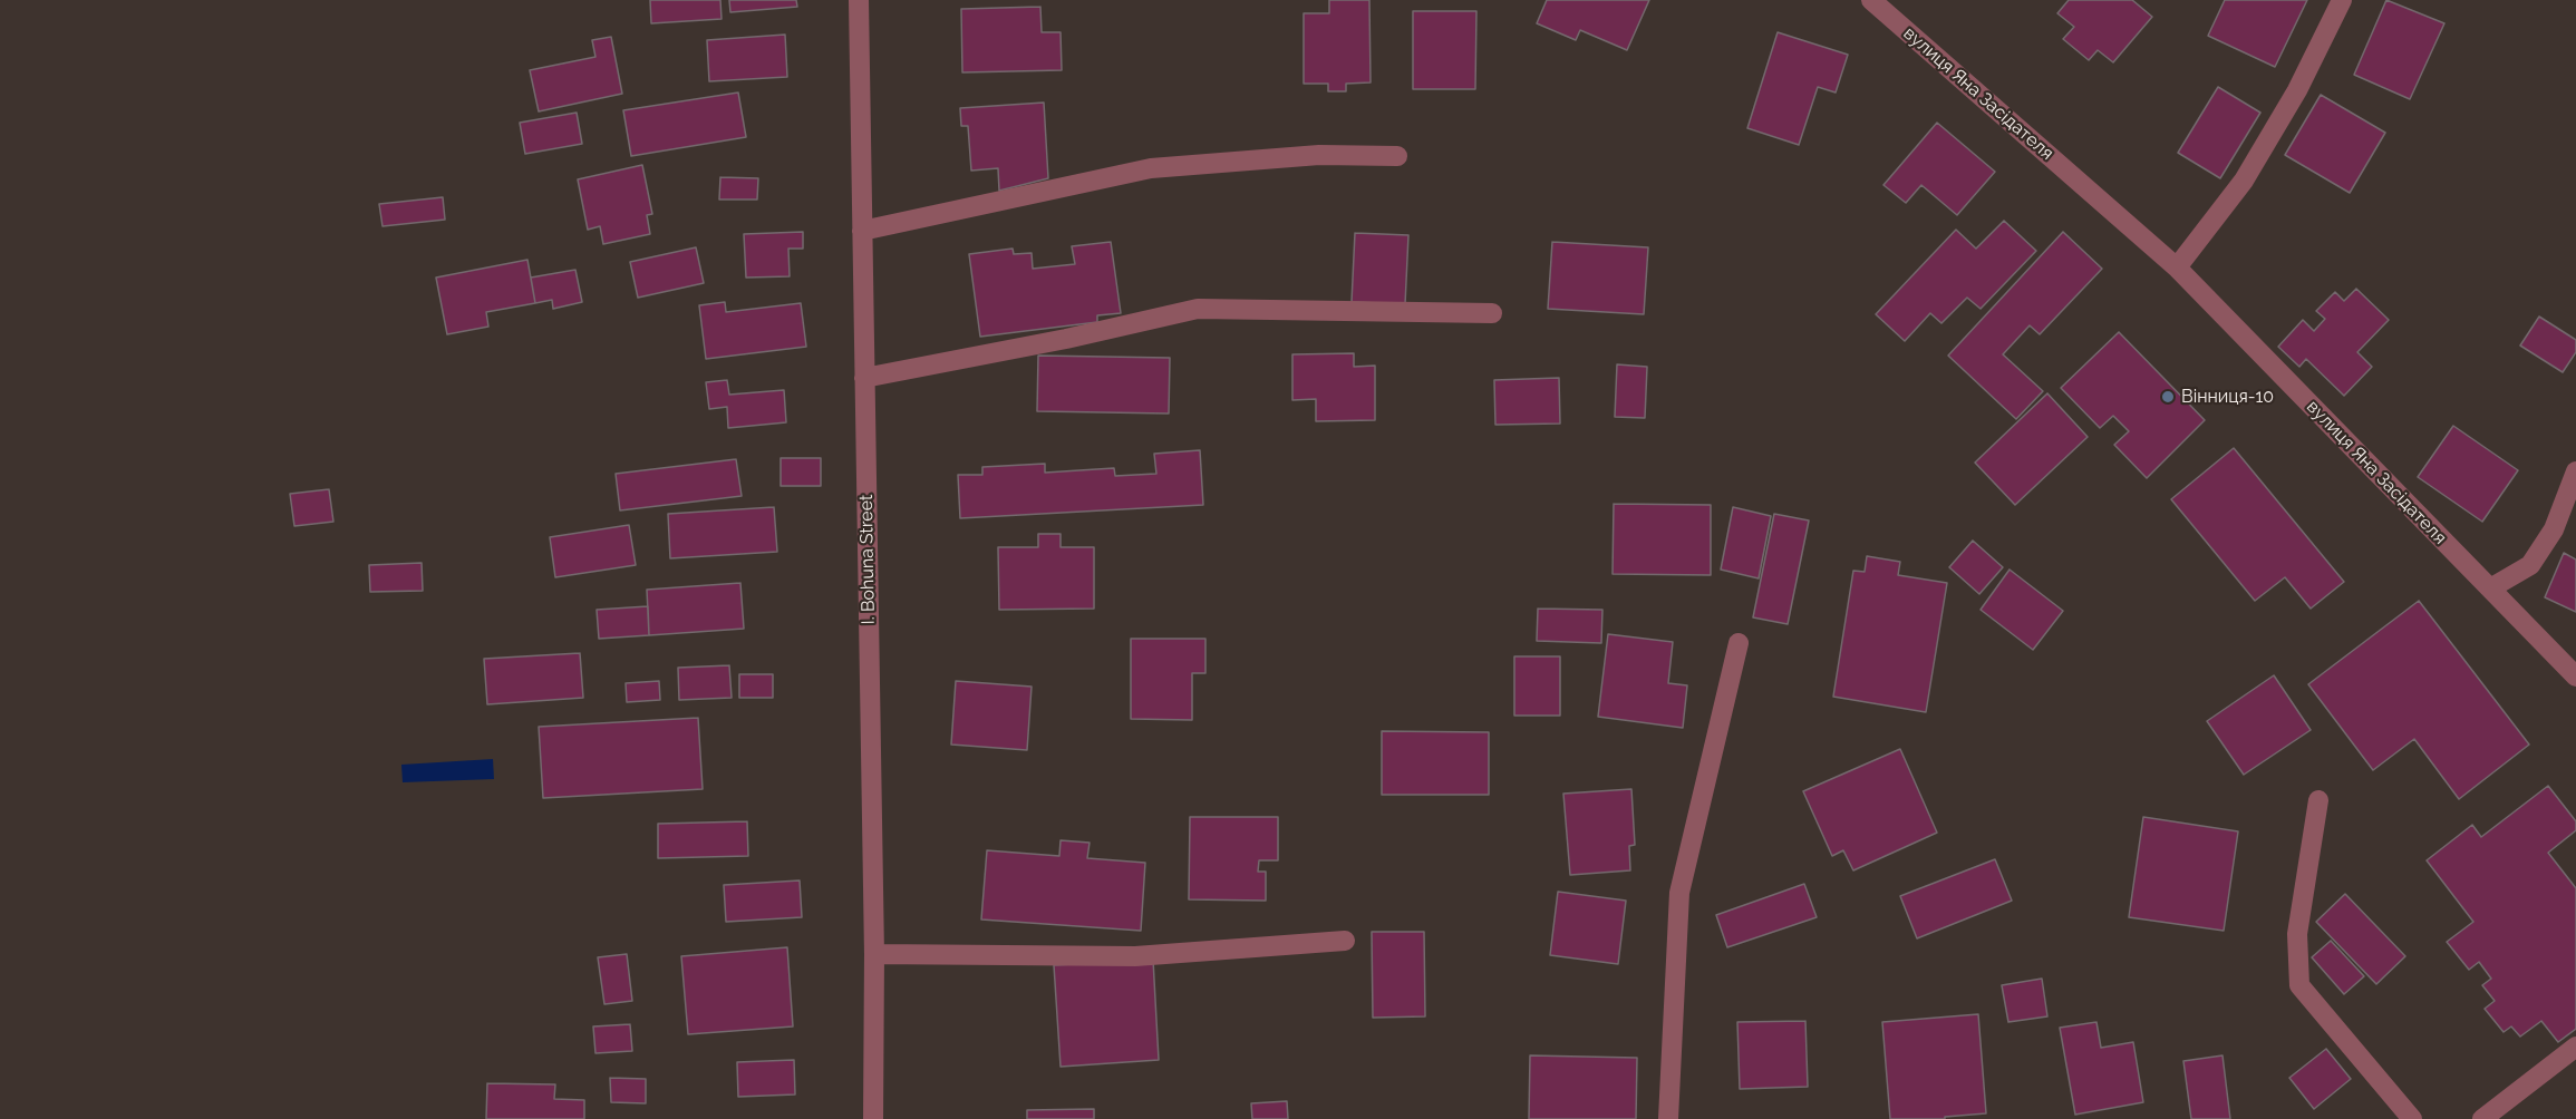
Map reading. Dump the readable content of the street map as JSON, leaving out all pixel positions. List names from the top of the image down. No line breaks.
{"streets":{"street":["вулиця Яна Засідателя","I. Bohuna Street"]},"places":["Вінниця-10"]}
